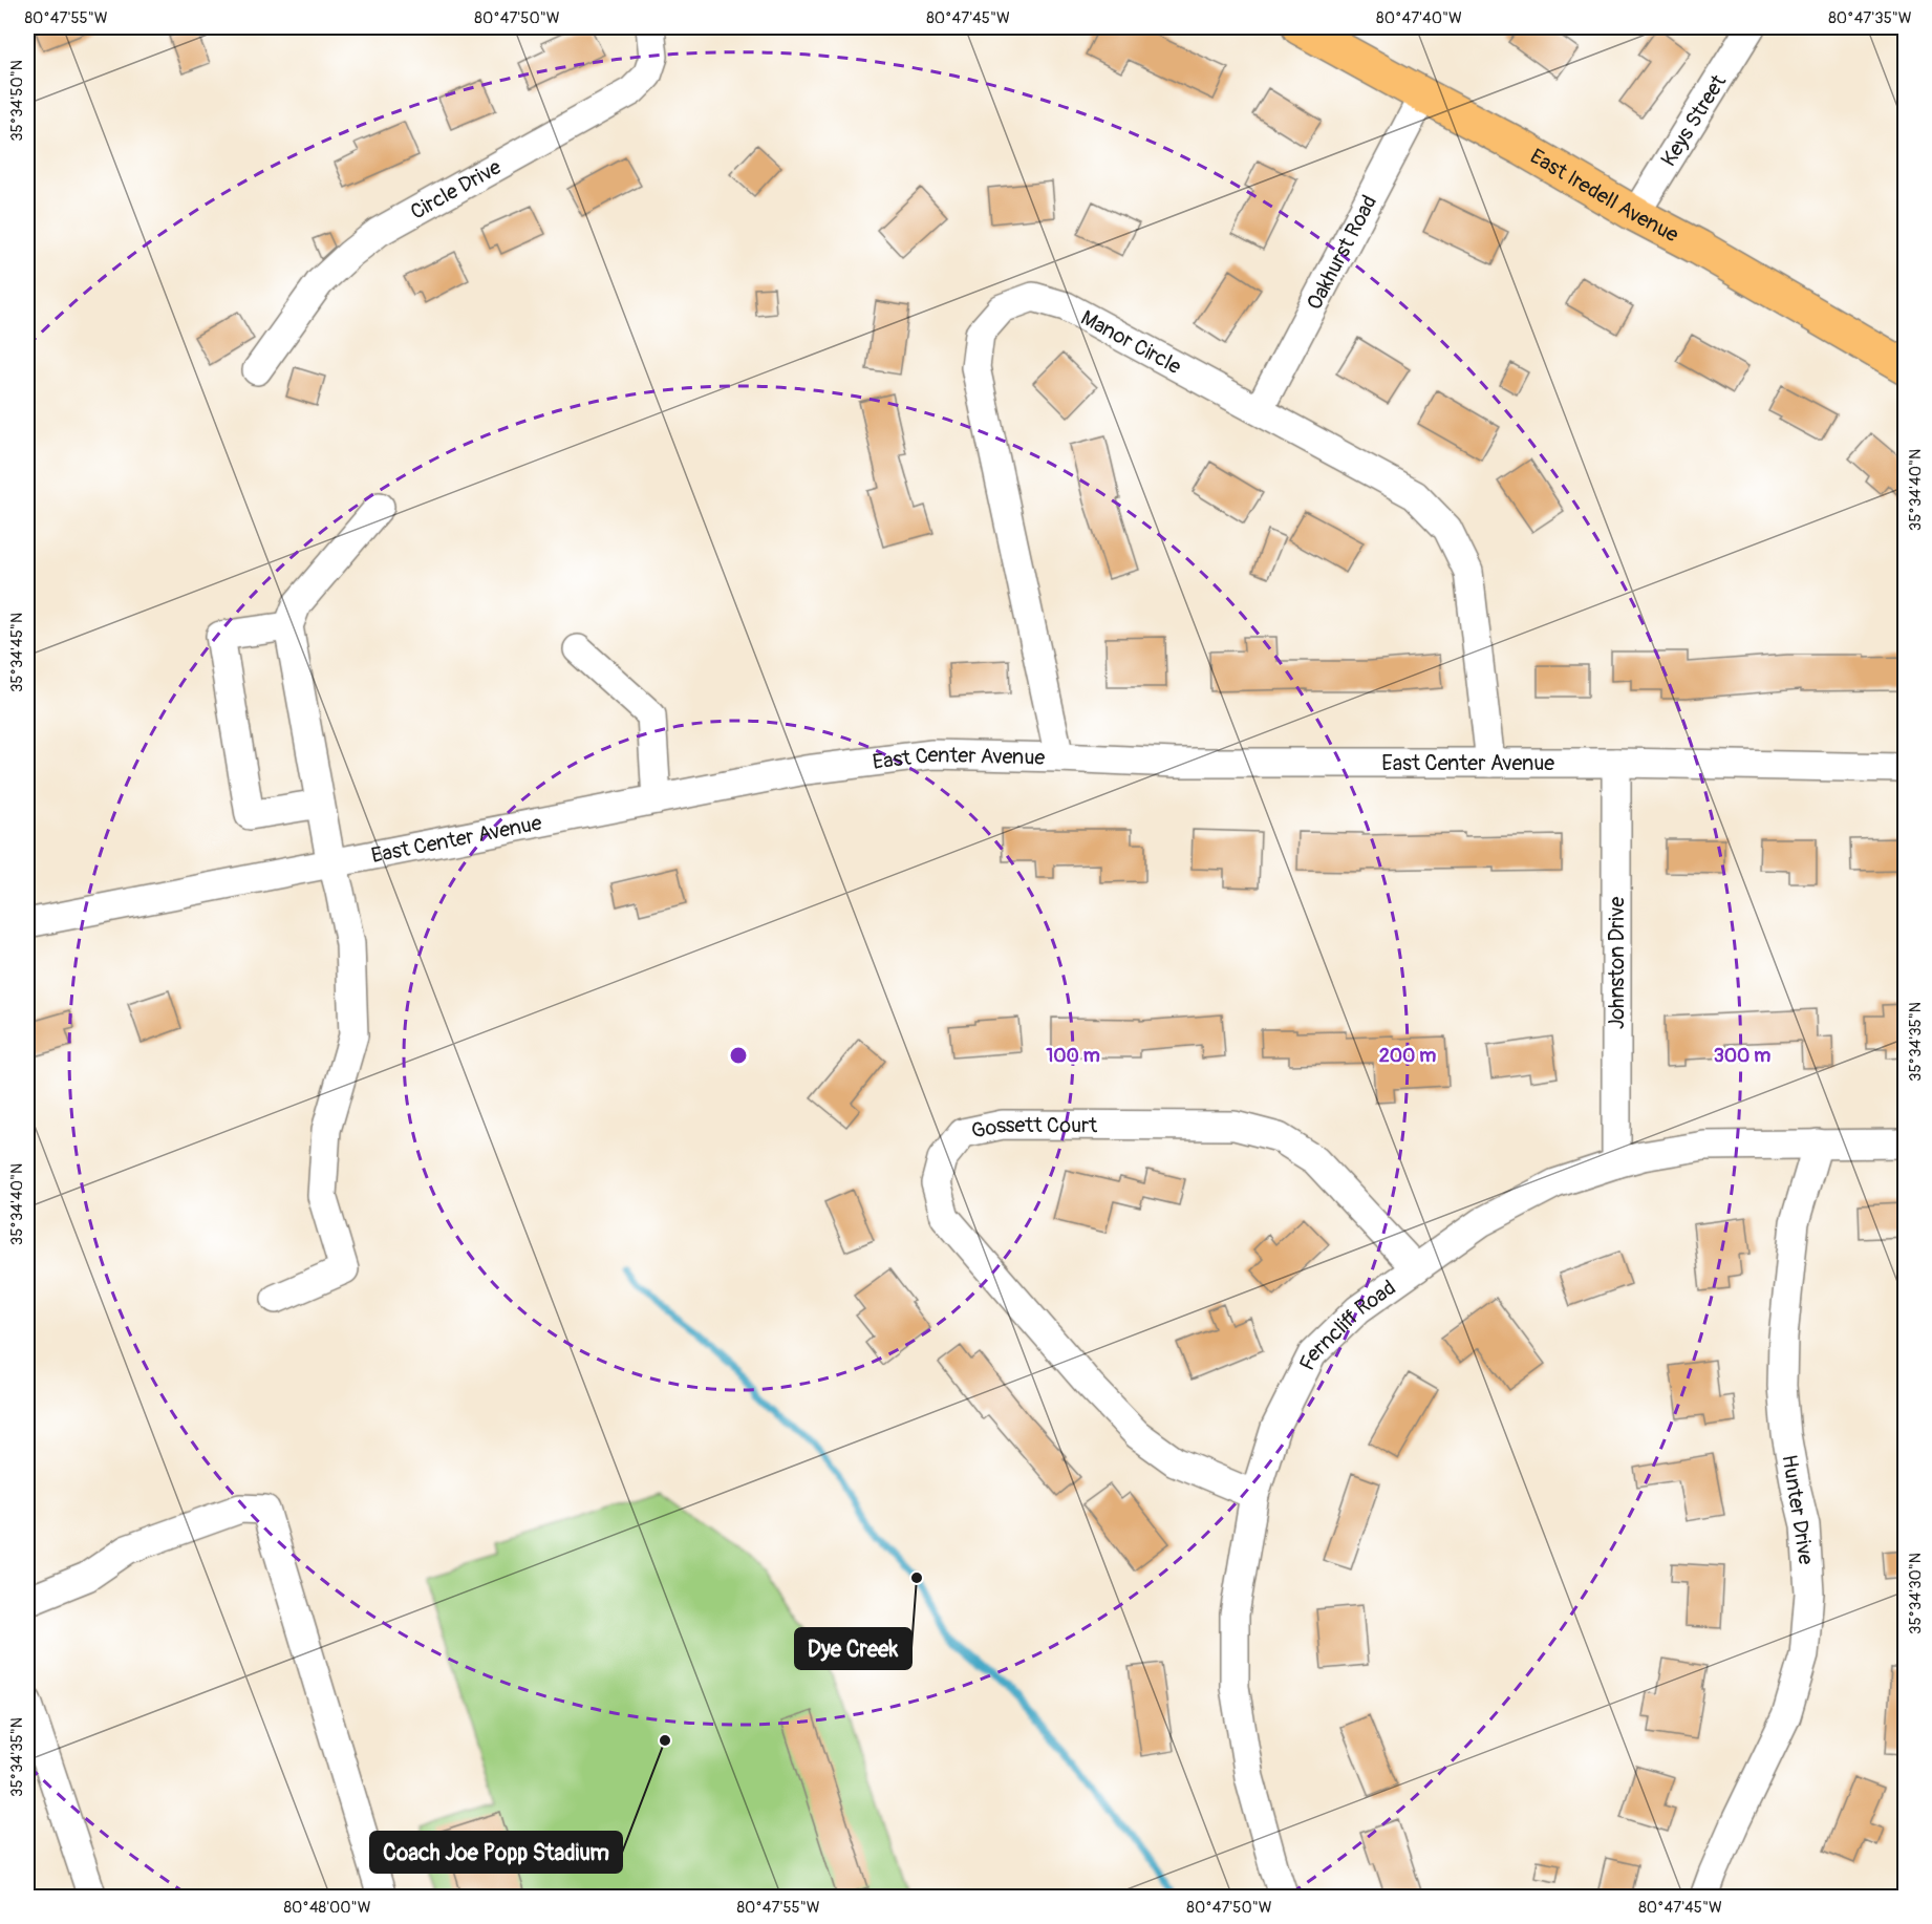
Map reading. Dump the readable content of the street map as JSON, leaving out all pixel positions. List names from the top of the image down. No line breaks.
{"streets":{"main road":["East Iredell Avenue"],"street":["Keys Street","Circle Drive","Oakhurst Road","Manor Circle","East Center Avenue","Johnston Drive","Gossett Court","Ferncliff Road","Hunter Drive"]},"crossings":[["Keys Street","East Iredell Avenue"],["East Iredell Avenue","Oakhurst Road"],["Oakhurst Road","Manor Circle"],["Manor Circle","East Center Avenue"],["East Center Avenue","Johnston Drive"],["Johnston Drive","Ferncliff Road"],["Gossett Court","Ferncliff Road"],["Ferncliff Road","Hunter Drive"]],"places":["Dye Creek","Coach Joe Popp Stadium"],"coordinates":["80°47'55\"W","80°47'50\"W","80°47'45\"W","80°47'40\"W","80°47'35\"W","35°34'50\"N","35°34'40\"N","35°34'45\"N","35°34'35\"N","35°34'30\"N","80°48'00\"W"],"rings":["100 m","200 m","300 m"]}
